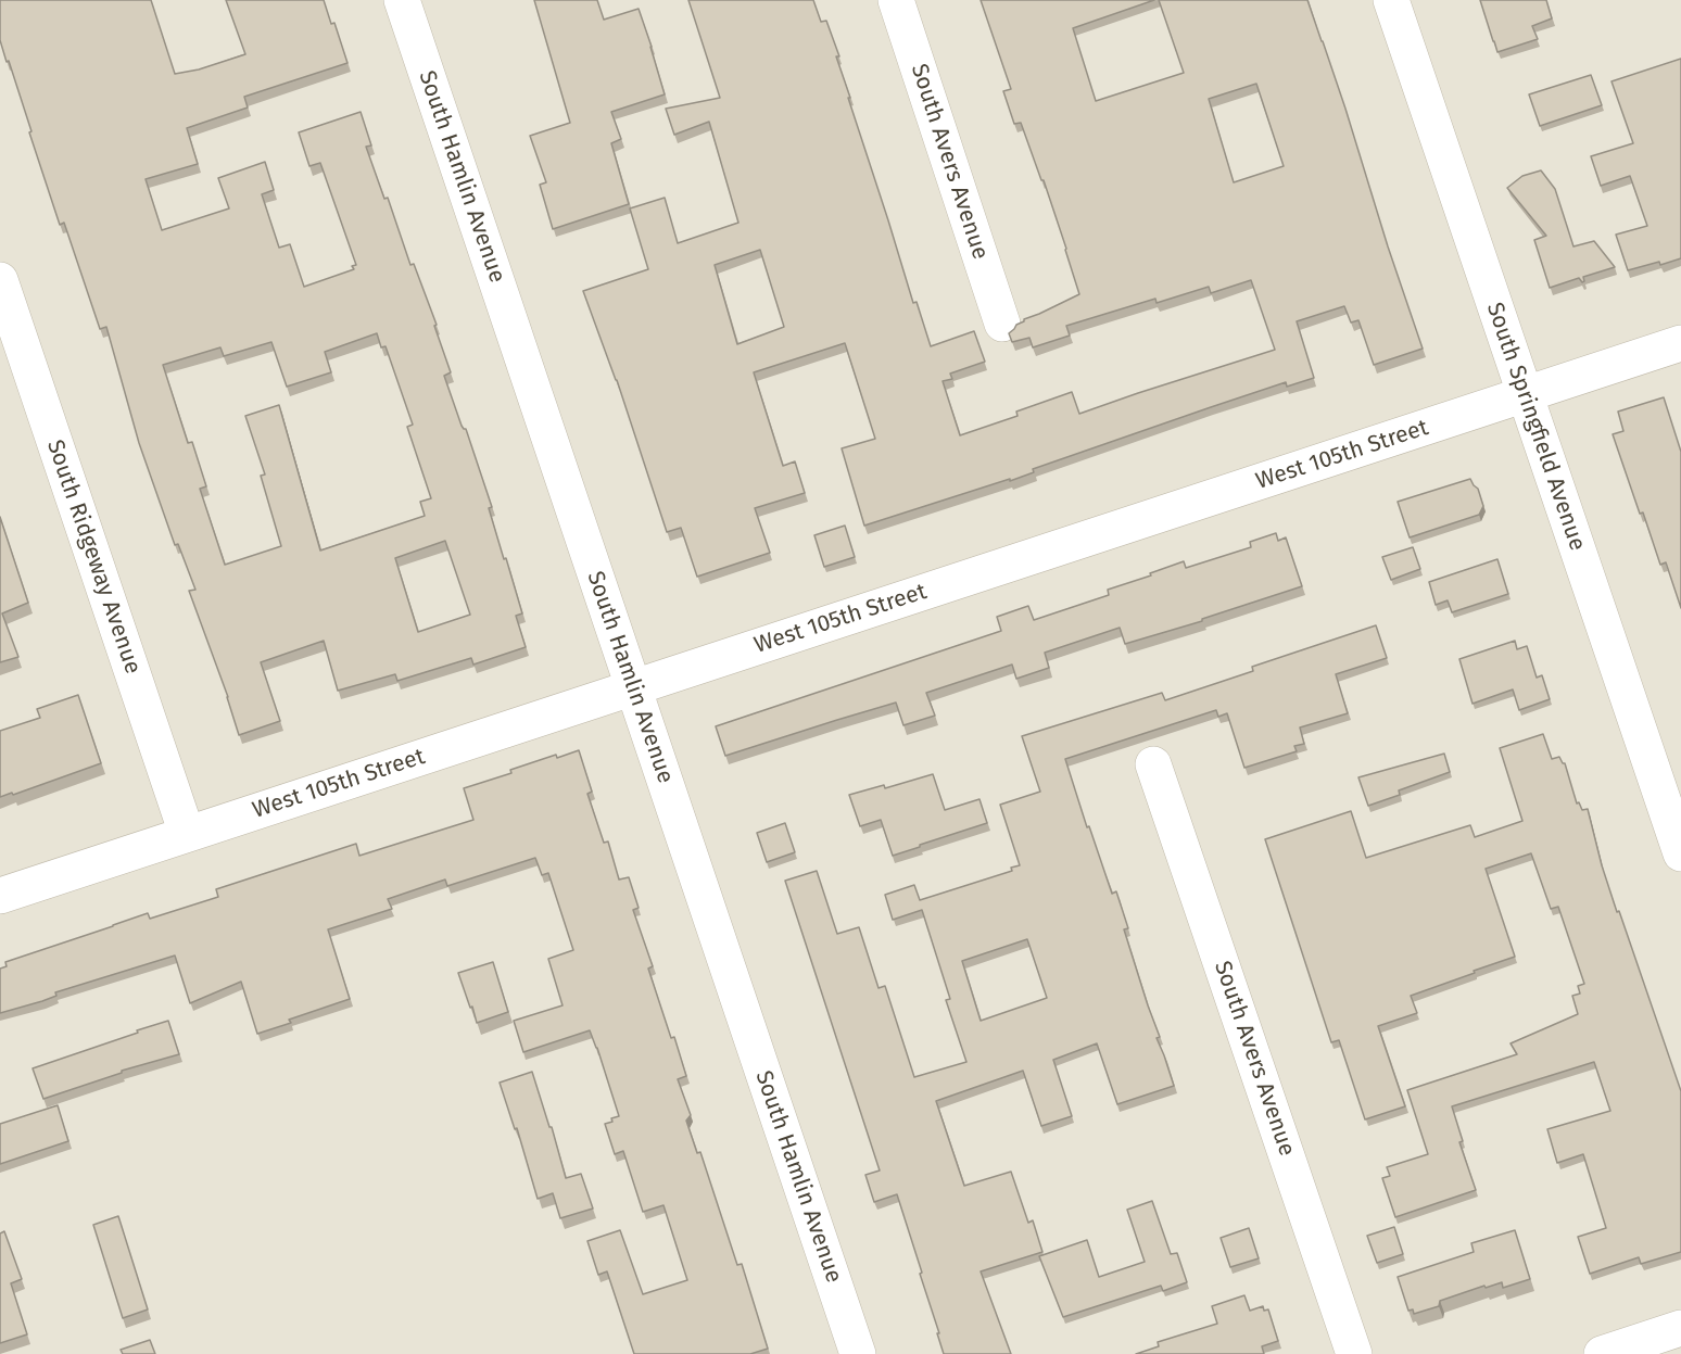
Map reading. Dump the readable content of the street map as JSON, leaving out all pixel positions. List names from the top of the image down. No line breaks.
{"streets":{"street":["South Avers Avenue","South Hamlin Avenue","South Springfield Avenue","West 105th Street","South Ridgeway Avenue"]},"crossings":[["South Hamlin Avenue","West 105th Street"],["South Springfield Avenue","West 105th Street"],["West 105th Street","South Ridgeway Avenue"]]}
